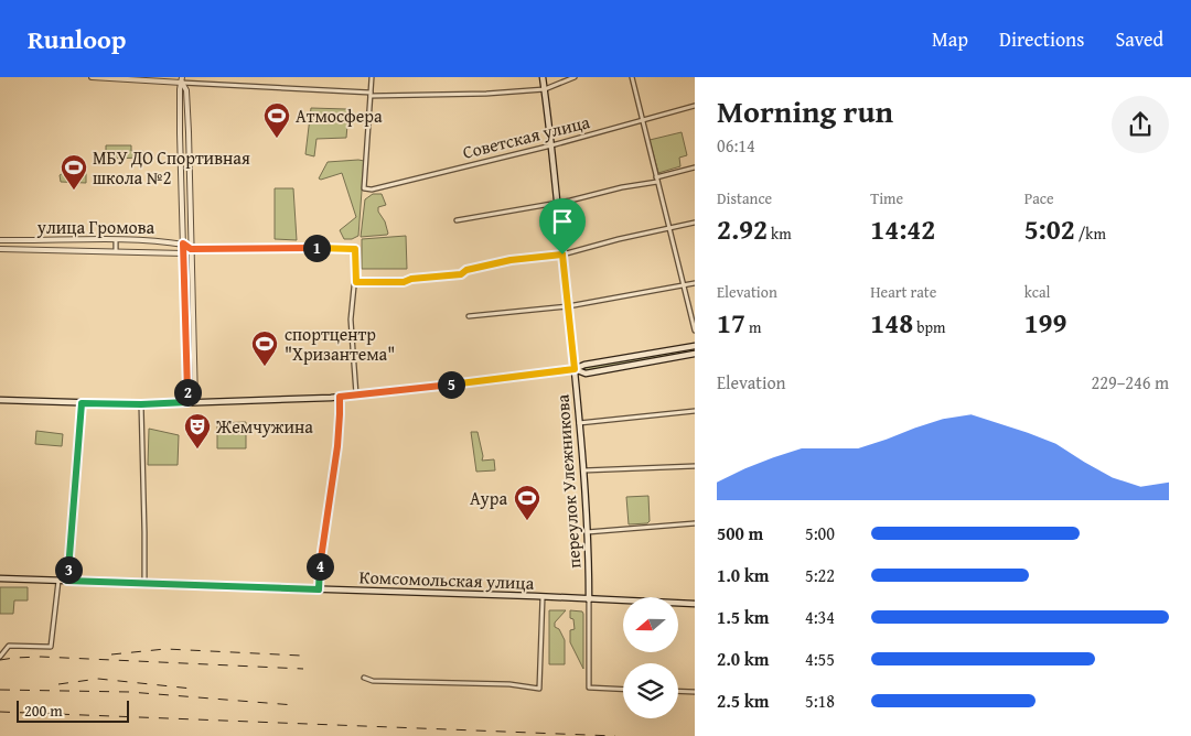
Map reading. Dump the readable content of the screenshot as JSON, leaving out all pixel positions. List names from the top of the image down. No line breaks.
{"streets":{"main road":["переулок Улежникова","Комсомольская улица"],"street":["Советская улица","улица Громова"]},"crossings":[["Советская улица","переулок Улежникова"],["переулок Улежникова","Комсомольская улица"]],"places":{"sports":["Атмосфера","МБУ ДО Спортивная школа №2","спортцентр \"Хризантема\"","Аура"],"theatre":["Жемчужина"]},"scale_bar":"200 m","north":"left","page":{"header":"Runloop","nav":["Map","Directions","Saved"],"heading":["Morning run","06:14"],"stats":[["Distance","2.92 km"],["Time","14:42"],["Pace","5:02 /km"],["Elevation","17 m"],["Heart rate","148 bpm"],["kcal","199"]],"pins":["1","5","2","4","3"],"chart":["Elevation","229–246 m"],"list":[{"name":"500 m","note":"5:00"},{"name":"1.0 km","note":"5:22"},{"name":"1.5 km","note":"4:34"},{"name":"2.0 km","note":"4:55"},{"name":"2.5 km","note":"5:18"}],"scale":"200 m"}}
